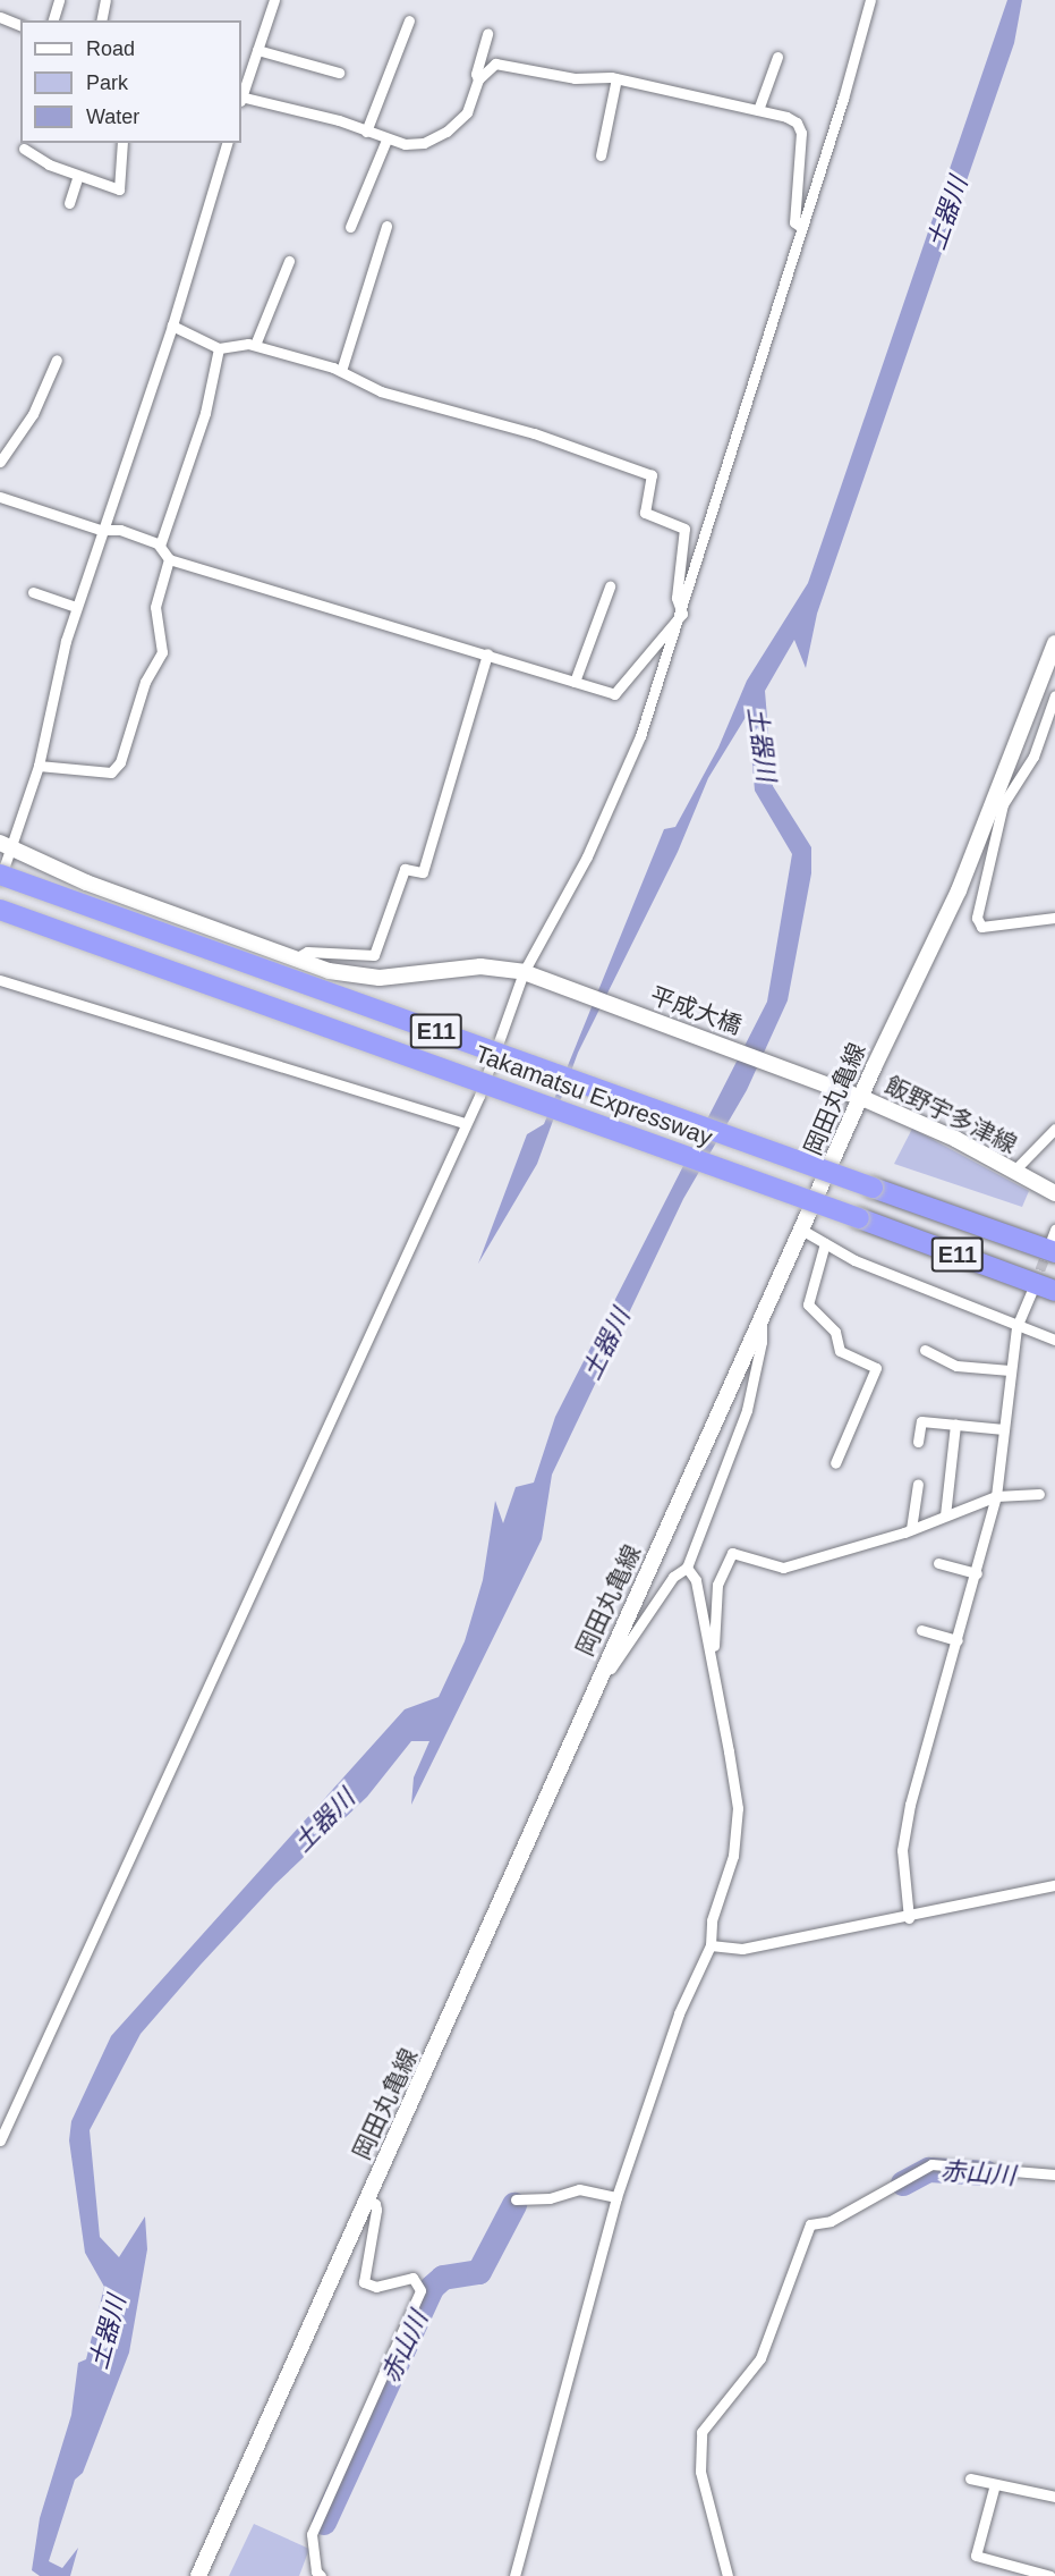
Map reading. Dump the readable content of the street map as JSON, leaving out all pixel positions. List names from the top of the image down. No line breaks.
{"streets":{"highway":["E11","Takamatsu Expressway"],"main road":["平成大橋","岡田丸亀線","飯野宇多津線"]},"crossings":[["平成大橋","岡田丸亀線"],["平成大橋","飯野宇多津線"],["岡田丸亀線","飯野宇多津線"]],"water":["土器川","赤山川"],"legend":["Road","Park","Water"]}
